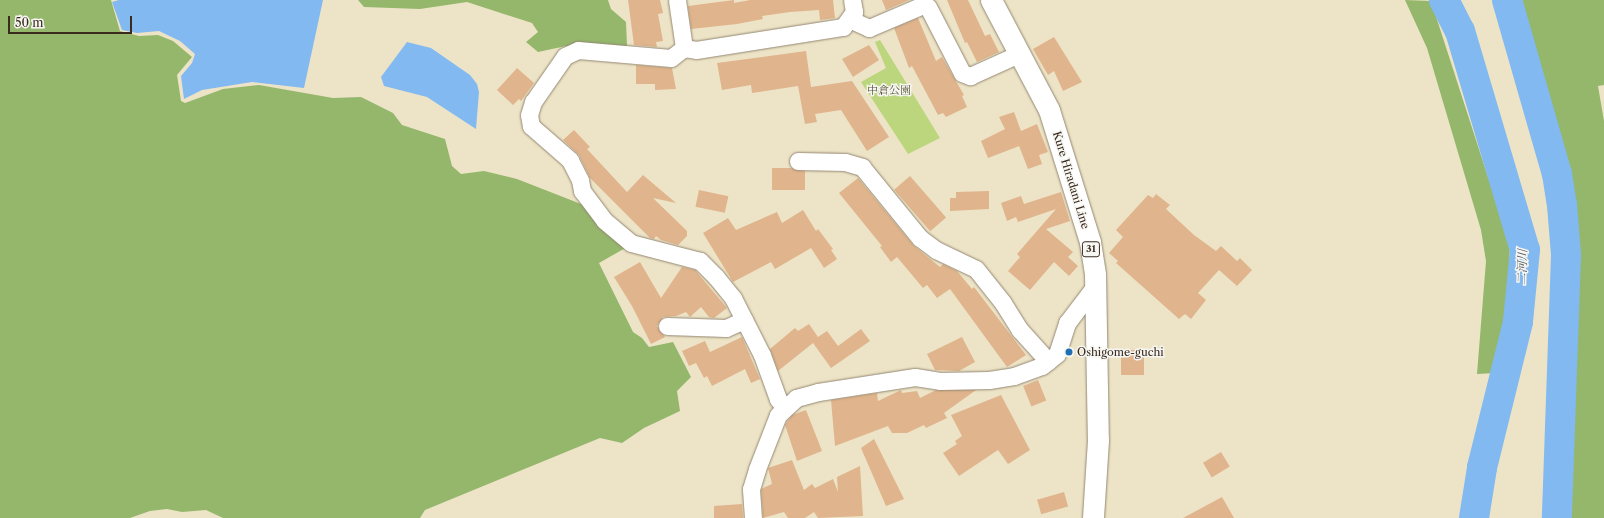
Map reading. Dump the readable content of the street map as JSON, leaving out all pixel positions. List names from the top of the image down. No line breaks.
{"streets":{"main road":["Kure Hiradani Line","31"]},"water":["二河川"],"parks":["中倉公園"],"places":["Oshigome-guchi"],"scale_bar":"50 m"}
